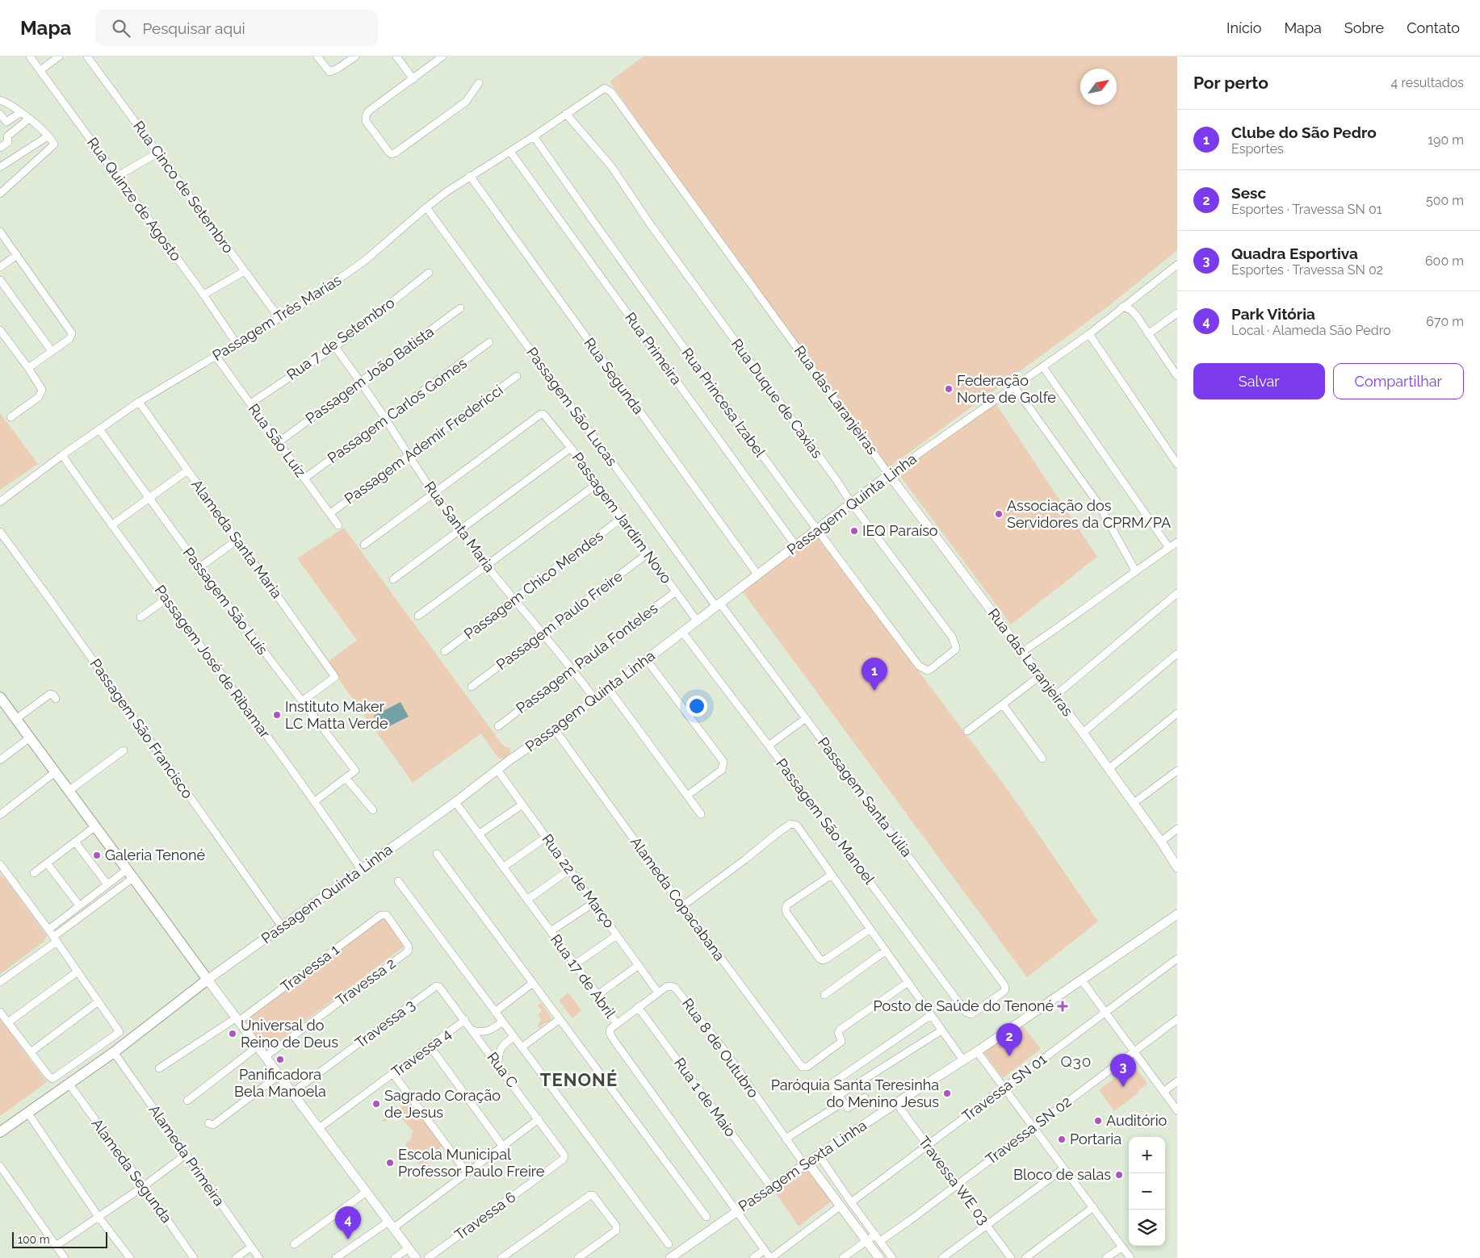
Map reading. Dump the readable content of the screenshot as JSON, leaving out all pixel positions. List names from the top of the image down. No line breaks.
{"streets":{"main road":["Passagem Quinta Linha"],"street":["Rua Cinco de Setembro","Rua Quinze de Agosto","Passagem Três Marias","Rua 7 de Setembro","Rua Primeira","Passagem João Batista","Rua Segunda","Rua Duque de Caxias","Rua das Laranjeiras","Rua Princesa Izabel","Passagem São Lucas","Passagem Carlos Gomes","Rua São Luíz","Passagem Ademir Fredericci","Passagem Jardim Novo","Rua Santa Maria","Alameda Santa Maria","Passagem Chico Mendes","Passagem São Luís","Passagem Paulo Freire","Passagem Paula Fonteles","Passagem José de Ribamar","Passagem São Francisco","Passagem Santa Júlia","Passagem São Manoel","Rua 22 de Março","Alameda Copacabana","Travessa 1","Rua 17 de Abril","Travessa 2","Travessa 3","Rua 8 de Outubro","Travessa 4","Rua C","Travessa SN 01","Rua 1 de Maio","Travessa SN 02","Alameda Primeira","Passagem Sexta Linha","Alameda Segunda","Travessa WE 03","Travessa 6"]},"crossings":[["Rua Cinco de Setembro","Passagem Três Marias"],["Rua Quinze de Agosto","Passagem Três Marias"],["Passagem Três Marias","Rua Primeira"],["Passagem Três Marias","Rua Segunda"],["Passagem Três Marias","Rua Duque de Caxias"],["Passagem Três Marias","Rua das Laranjeiras"],["Passagem Três Marias","Rua Princesa Izabel"],["Passagem Três Marias","Passagem São Lucas"],["Passagem Três Marias","Rua São Luíz"],["Passagem Três Marias","Alameda Santa Maria"],["Passagem Três Marias","Passagem São Luís"],["Passagem Três Marias","Passagem José de Ribamar"],["Rua 7 de Setembro","Rua São Luíz"],["Rua 7 de Setembro","Rua Santa Maria"],["Rua Primeira","Passagem Quinta Linha"],["Passagem João Batista","Rua São Luíz"],["Passagem João Batista","Rua Santa Maria"],["Rua Segunda","Passagem Quinta Linha"],["Rua Duque de Caxias","Rua Princesa Izabel"],["Rua Duque de Caxias","Passagem Quinta Linha"],["Rua das Laranjeiras","Passagem Quinta Linha"],["Rua Princesa Izabel","Passagem Quinta Linha"],["Passagem São Lucas","Passagem Quinta Linha"],["Passagem São Lucas","Passagem Santa Júlia"],["Passagem Carlos Gomes","Rua São Luíz"],["Passagem Carlos Gomes","Rua Santa Maria"],["Rua São Luíz","Passagem Ademir Fredericci"],["Passagem Ademir Fredericci","Rua Santa Maria"],["Passagem Quinta Linha","Passagem Jardim Novo"],["Passagem Quinta Linha","Rua Santa Maria"],["Passagem Quinta Linha","Passagem José de Ribamar"],["Passagem Quinta Linha","Passagem São Francisco"],["Passagem Quinta Linha","Passagem Santa Júlia"],["Passagem Quinta Linha","Passagem São Manoel"],["Passagem Quinta Linha","Rua 22 de Março"],["Passagem Quinta Linha","Alameda Copacabana"],["Passagem Quinta Linha","Rua 17 de Abril"],["Passagem Quinta Linha","Alameda Primeira"],["Passagem Quinta Linha","Alameda Segunda"],["Passagem Jardim Novo","Rua Santa Maria"],["Passagem Jardim Novo","Passagem Chico Mendes"],["Passagem Jardim Novo","Passagem Paulo Freire"],["Passagem Jardim Novo","Passagem Paula Fonteles"],["Rua Santa Maria","Passagem Chico Mendes"],["Rua Santa Maria","Passagem Paulo Freire"],["Rua Santa Maria","Passagem Paula Fonteles"],["Alameda Santa Maria","Passagem São Luís"],["Passagem Santa Júlia","Passagem São Manoel"],["Rua 22 de Março","Rua 8 de Outubro"],["Travessa 1","Travessa 2"],["Rua 17 de Abril","Passagem Sexta Linha"],["Travessa 3","Rua C"],["Rua 8 de Outubro","Passagem Sexta Linha"],["Travessa 4","Rua C"],["Rua C","Travessa 6"],["Travessa SN 01","Travessa WE 03"],["Rua 1 de Maio","Passagem Sexta Linha"],["Travessa SN 02","Travessa WE 03"],["Passagem Sexta Linha","Travessa WE 03"]],"districts":["Q30","TENONÉ"],"places":{"other":["Federação Norte de Golfe","Associação dos Servidores da CPRM/PA","IEQ Paraíso","Instituto Maker LC Matta Verde","Galeria Tenoné","Universal do Reino de Deus","Panificadora Bela Manoela","Paróquia Santa Teresinha do Menino Jesus","Sagrado Coração de Jesus","Auditório","Portaria","Escola Municipal Professor Paulo Freire","Bloco de salas"],"health":["Posto de Saúde do Tenoné"]},"scale_bar":"100 m","north":"top right","page":{"header":"Mapa","search":"Pesquisar aqui","nav":["Início","Mapa","Sobre","Contato"],"heading":["Por perto","4 resultados"],"list":[{"mark":"1","name":"Clube do São Pedro","note":"Esportes","value":"190 m"},{"mark":"2","name":"Sesc","note":"Esportes · Travessa SN 01","value":"500 m"},{"mark":"3","name":"Quadra Esportiva","note":"Esportes · Travessa SN 02","value":"600 m"},{"mark":"4","name":"Park Vitória","note":"Local · Alameda São Pedro","value":"670 m"}],"buttons":["Salvar","Compartilhar"],"pins":["1","2","3","4"],"map_buttons":["+","−"],"scale":"100 m"}}
